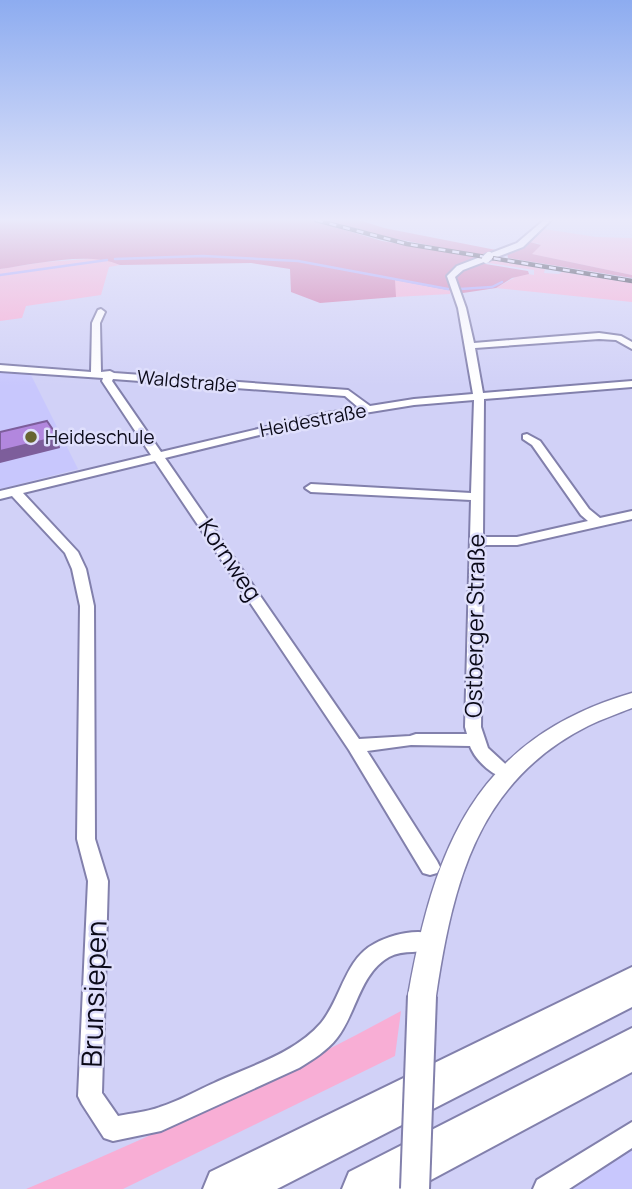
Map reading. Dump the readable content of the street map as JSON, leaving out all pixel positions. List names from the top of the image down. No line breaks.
{"streets":{"street":["Waldstraße","Heidestraße","Kornweg","Ostberger Straße","Brunsiepen"]},"crossings":[["Waldstraße","Heidestraße"],["Waldstraße","Kornweg"],["Heidestraße","Kornweg"],["Heidestraße","Ostberger Straße"],["Heidestraße","Brunsiepen"]],"places":["Heideschule"]}
